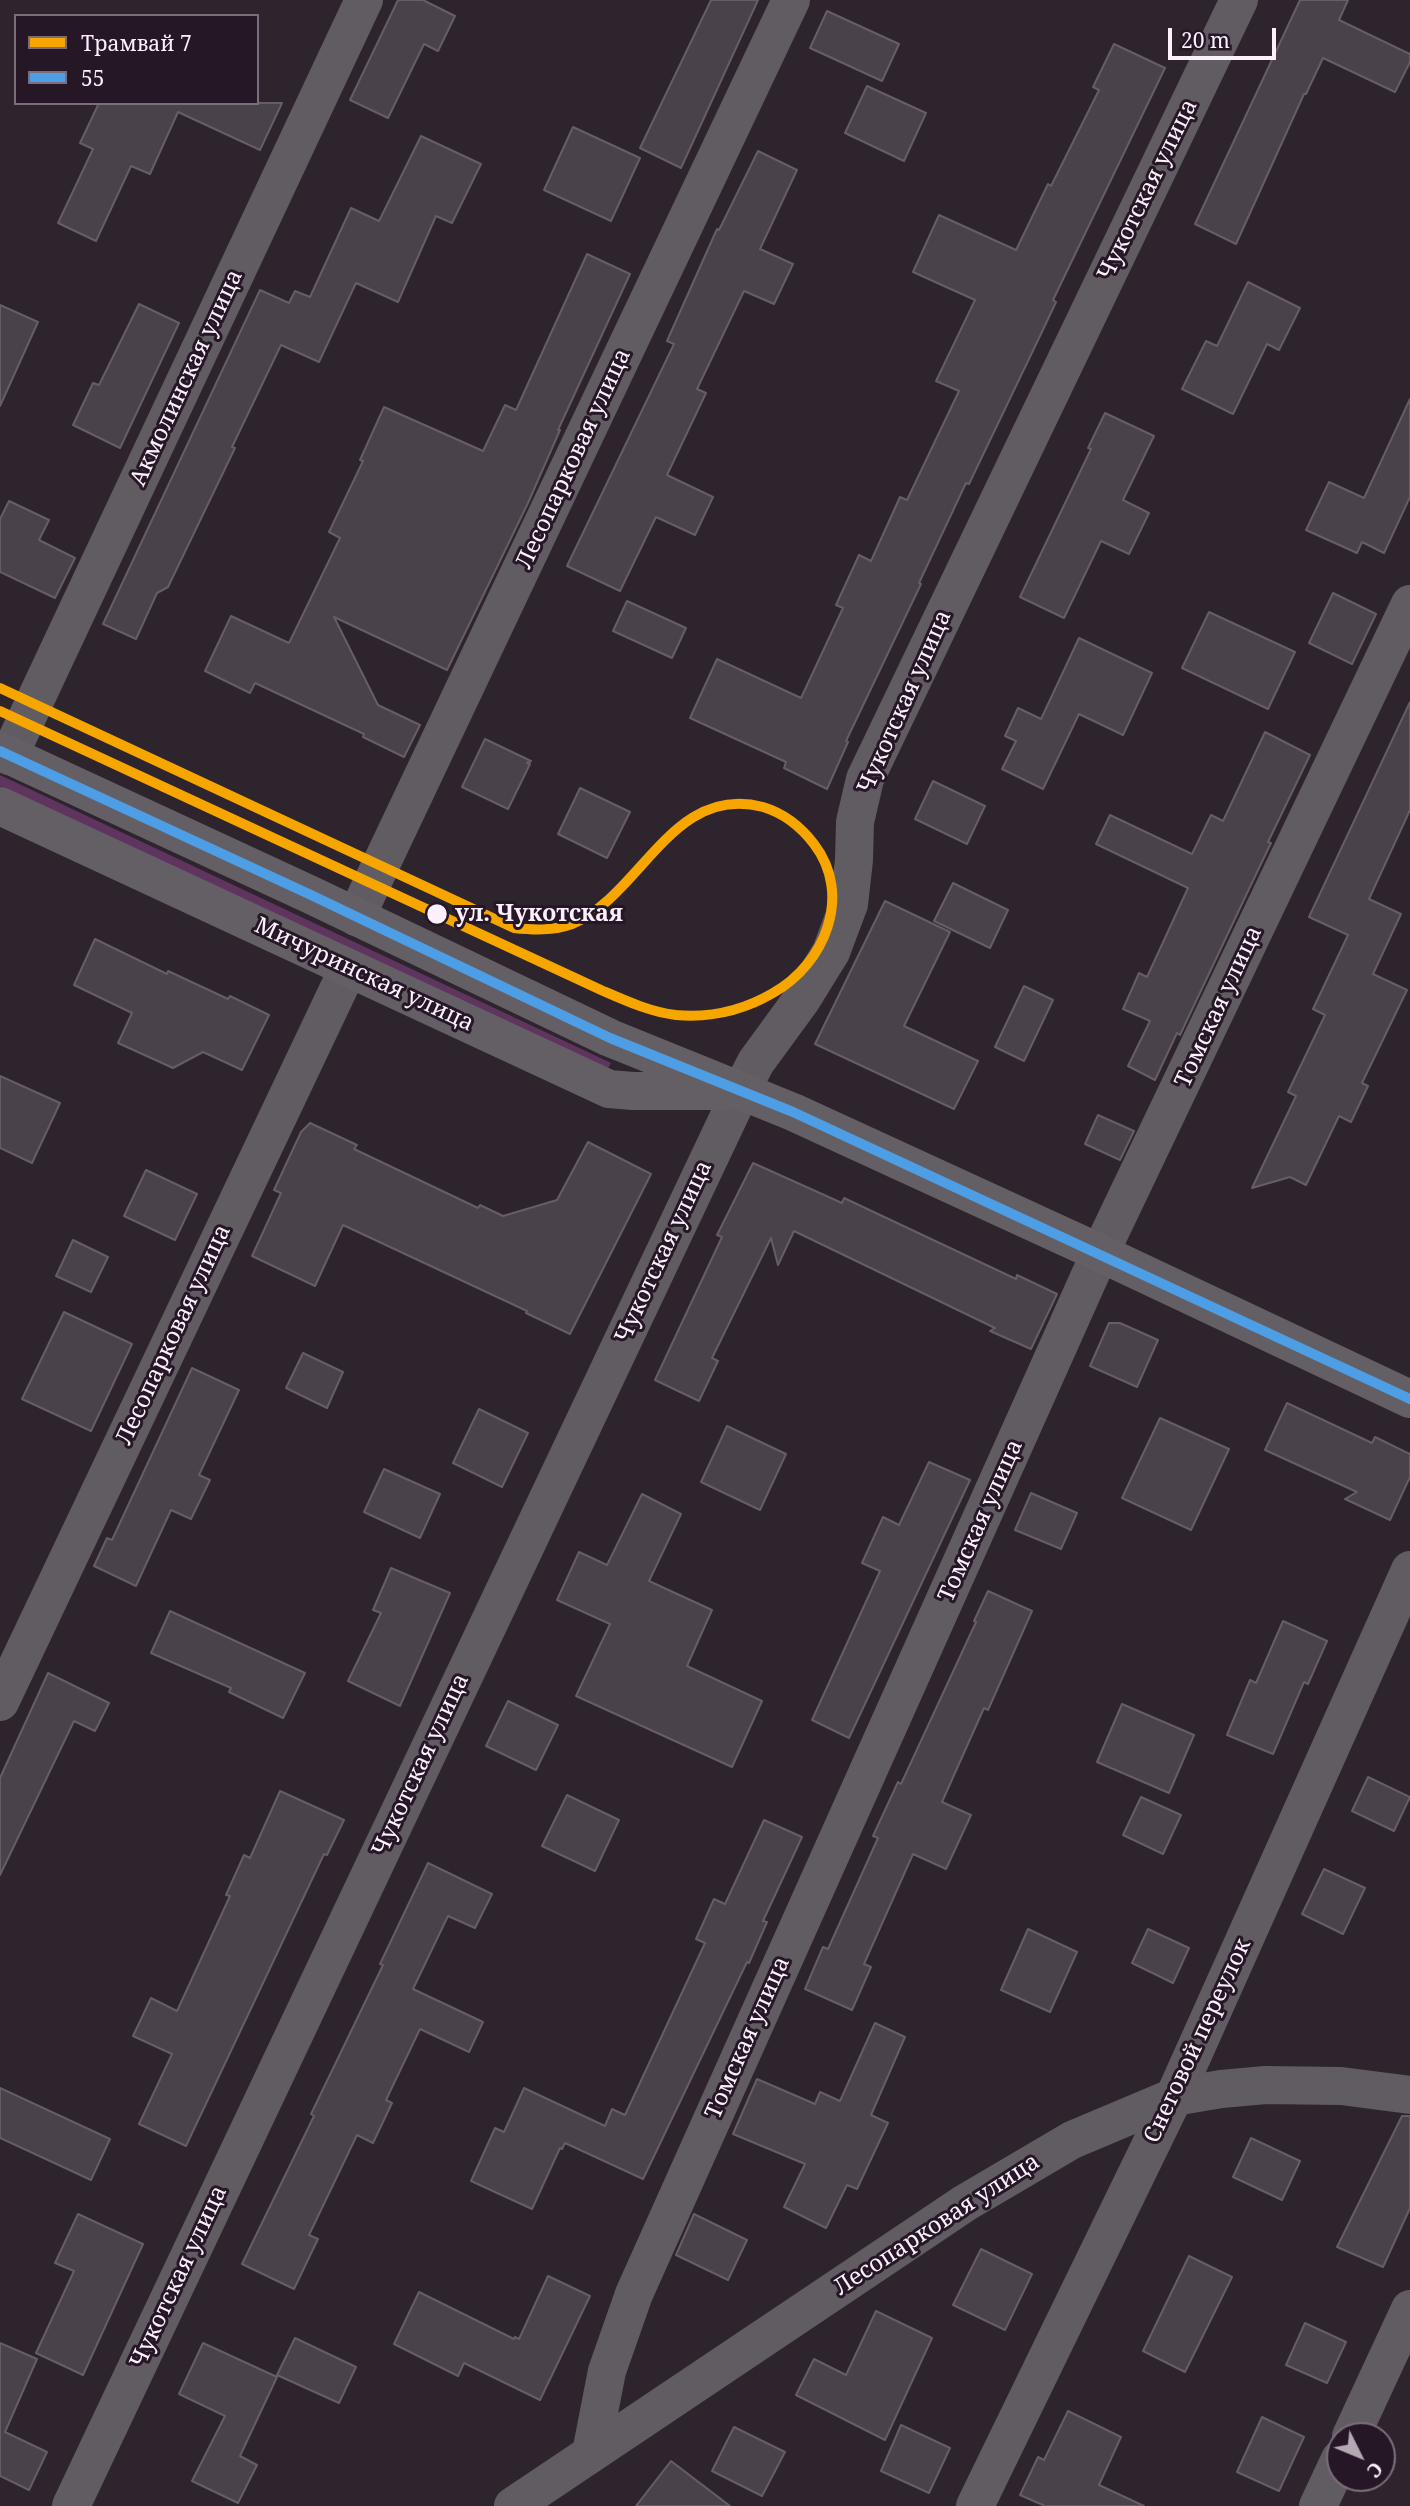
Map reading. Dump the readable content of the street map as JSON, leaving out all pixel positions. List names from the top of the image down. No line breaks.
{"streets":{"main road":["Мичуринская улица"],"street":["Чукотская улица","Акмолинская улица","Лесопарковая улица","Томская улица","Снеговой переулок"]},"crossings":[["Чукотская улица","Мичуринская улица"],["Акмолинская улица","Мичуринская улица"],["Лесопарковая улица","Мичуринская улица"],["Лесопарковая улица","Томская улица"],["Лесопарковая улица","Снеговой переулок"],["Мичуринская улица","Томская улица"]],"places":["ул. Чукотская"],"lines":["tram line 7","transit line 55"],"legend":["Трамвай 7","55"],"scale_bar":"20 m","north":"bottom right"}
